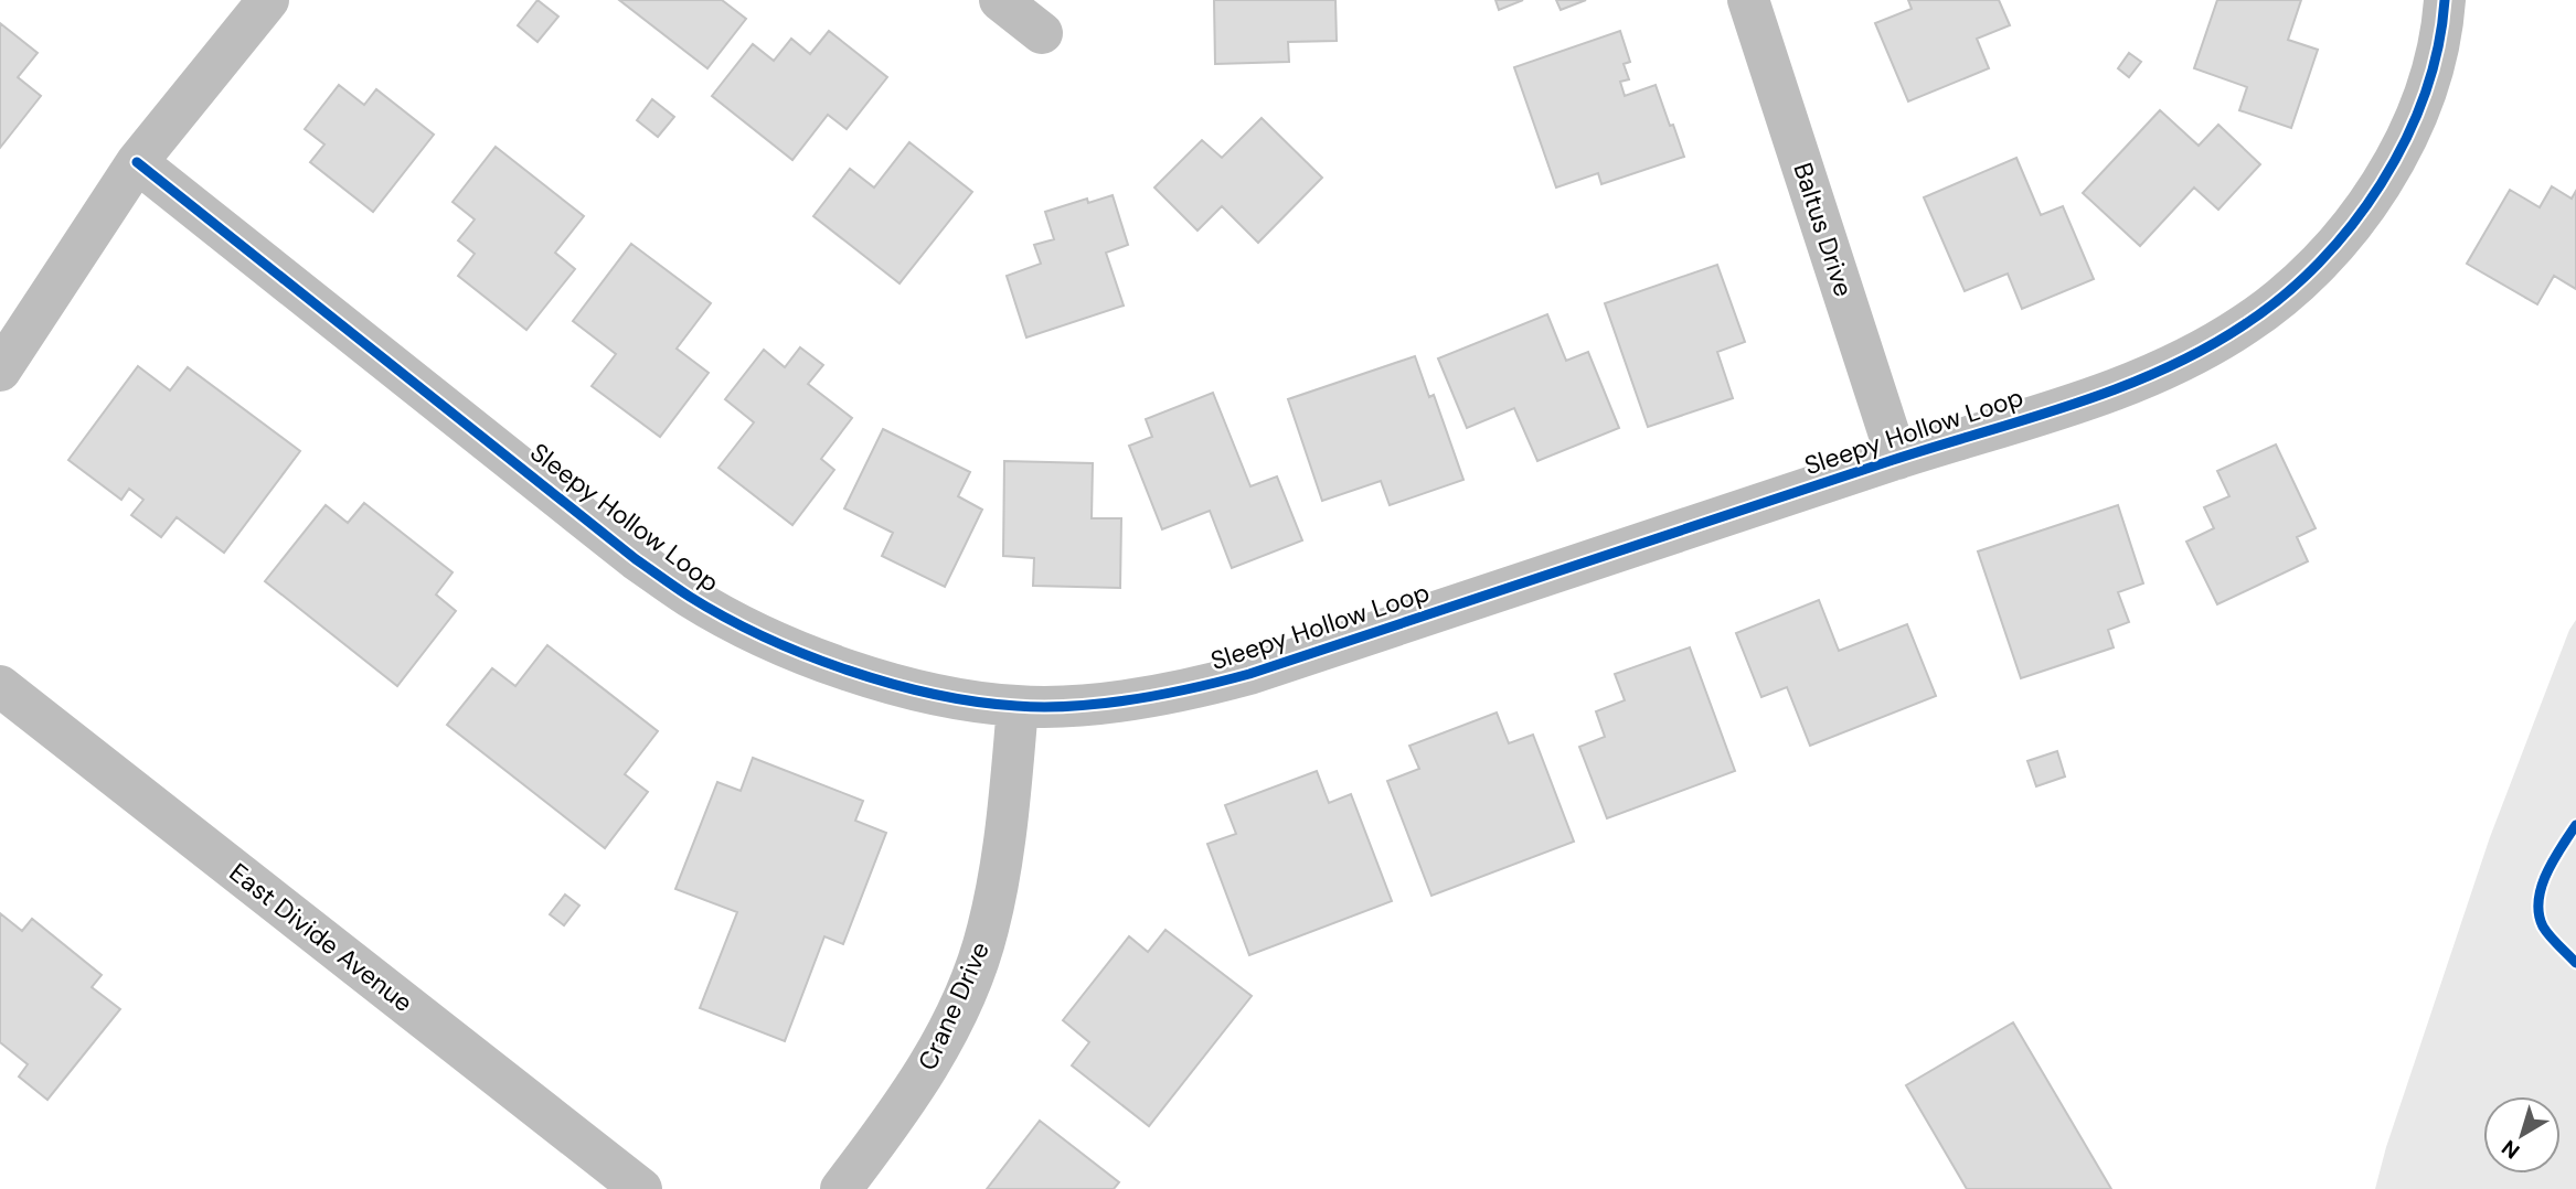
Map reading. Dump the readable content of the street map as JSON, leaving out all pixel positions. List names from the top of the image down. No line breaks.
{"streets":{"street":["Baltus Drive","Sleepy Hollow Loop","East Divide Avenue","Crane Drive"]},"crossings":[["Baltus Drive","Sleepy Hollow Loop"],["Sleepy Hollow Loop","Crane Drive"]],"north":"bottom left"}
